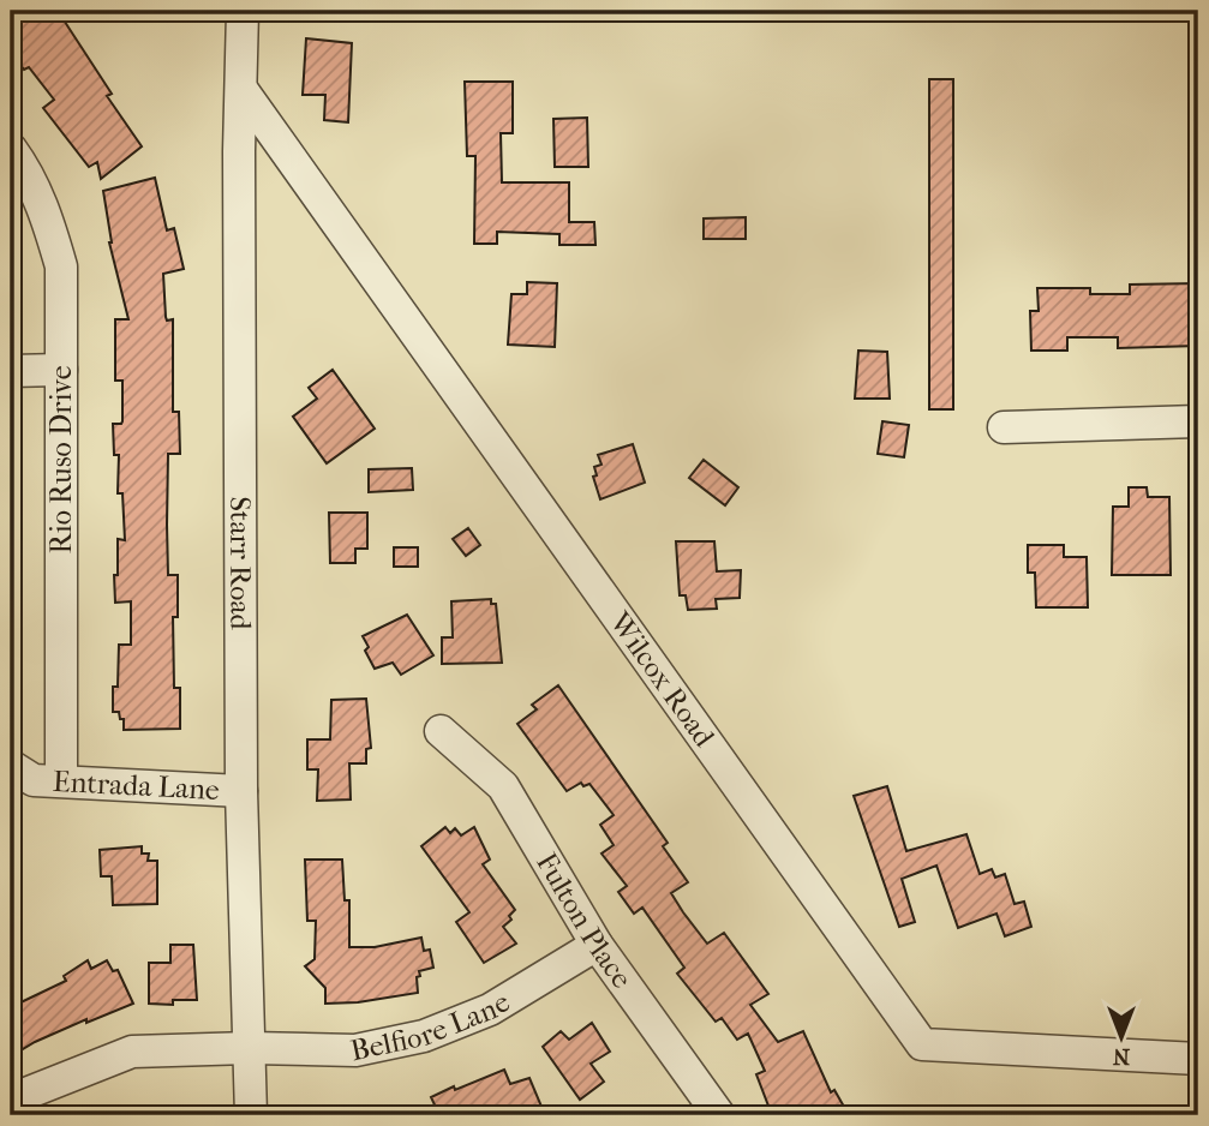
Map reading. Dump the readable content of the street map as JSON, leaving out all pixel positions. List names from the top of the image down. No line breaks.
{"streets":{"street":["Rio Ruso Drive","Starr Road","Wilcox Road","Entrada Lane","Fulton Place","Belfiore Lane"]},"crossings":[["Rio Ruso Drive","Entrada Lane"],["Starr Road","Wilcox Road"],["Starr Road","Entrada Lane"],["Starr Road","Belfiore Lane"],["Fulton Place","Belfiore Lane"]],"north":"bottom"}
